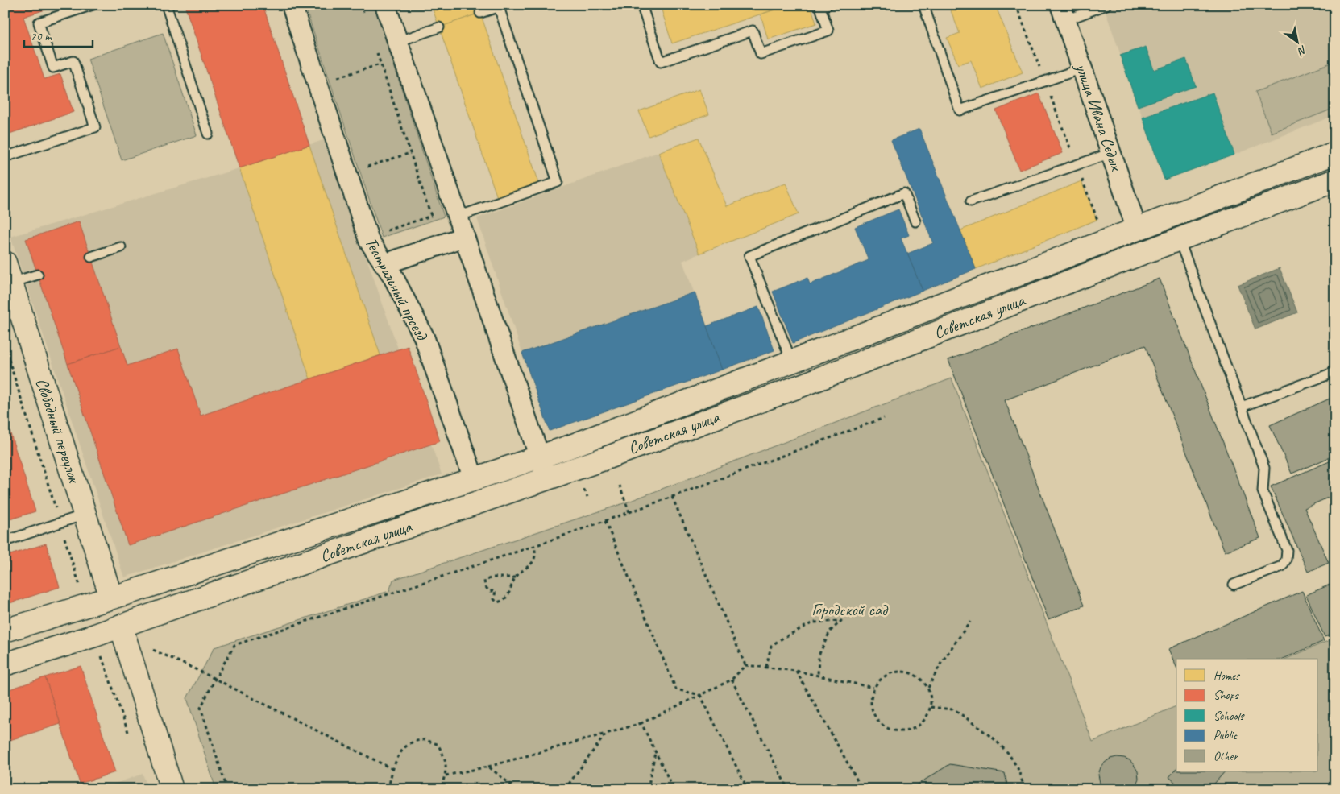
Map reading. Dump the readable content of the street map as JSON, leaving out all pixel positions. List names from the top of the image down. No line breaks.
{"streets":{"main road":["Советская улица","Свободный переулок"],"street":["улица Ивана Седых","Театральный проезд"]},"crossings":[["улица Ивана Седых","Советская улица"],["Театральный проезд","Советская улица"],["Советская улица","Свободный переулок"]],"parks":["Городской сад"],"legend":["Homes","Shops","Schools","Public","Other"],"scale_bar":"20 m","north":"bottom right"}
